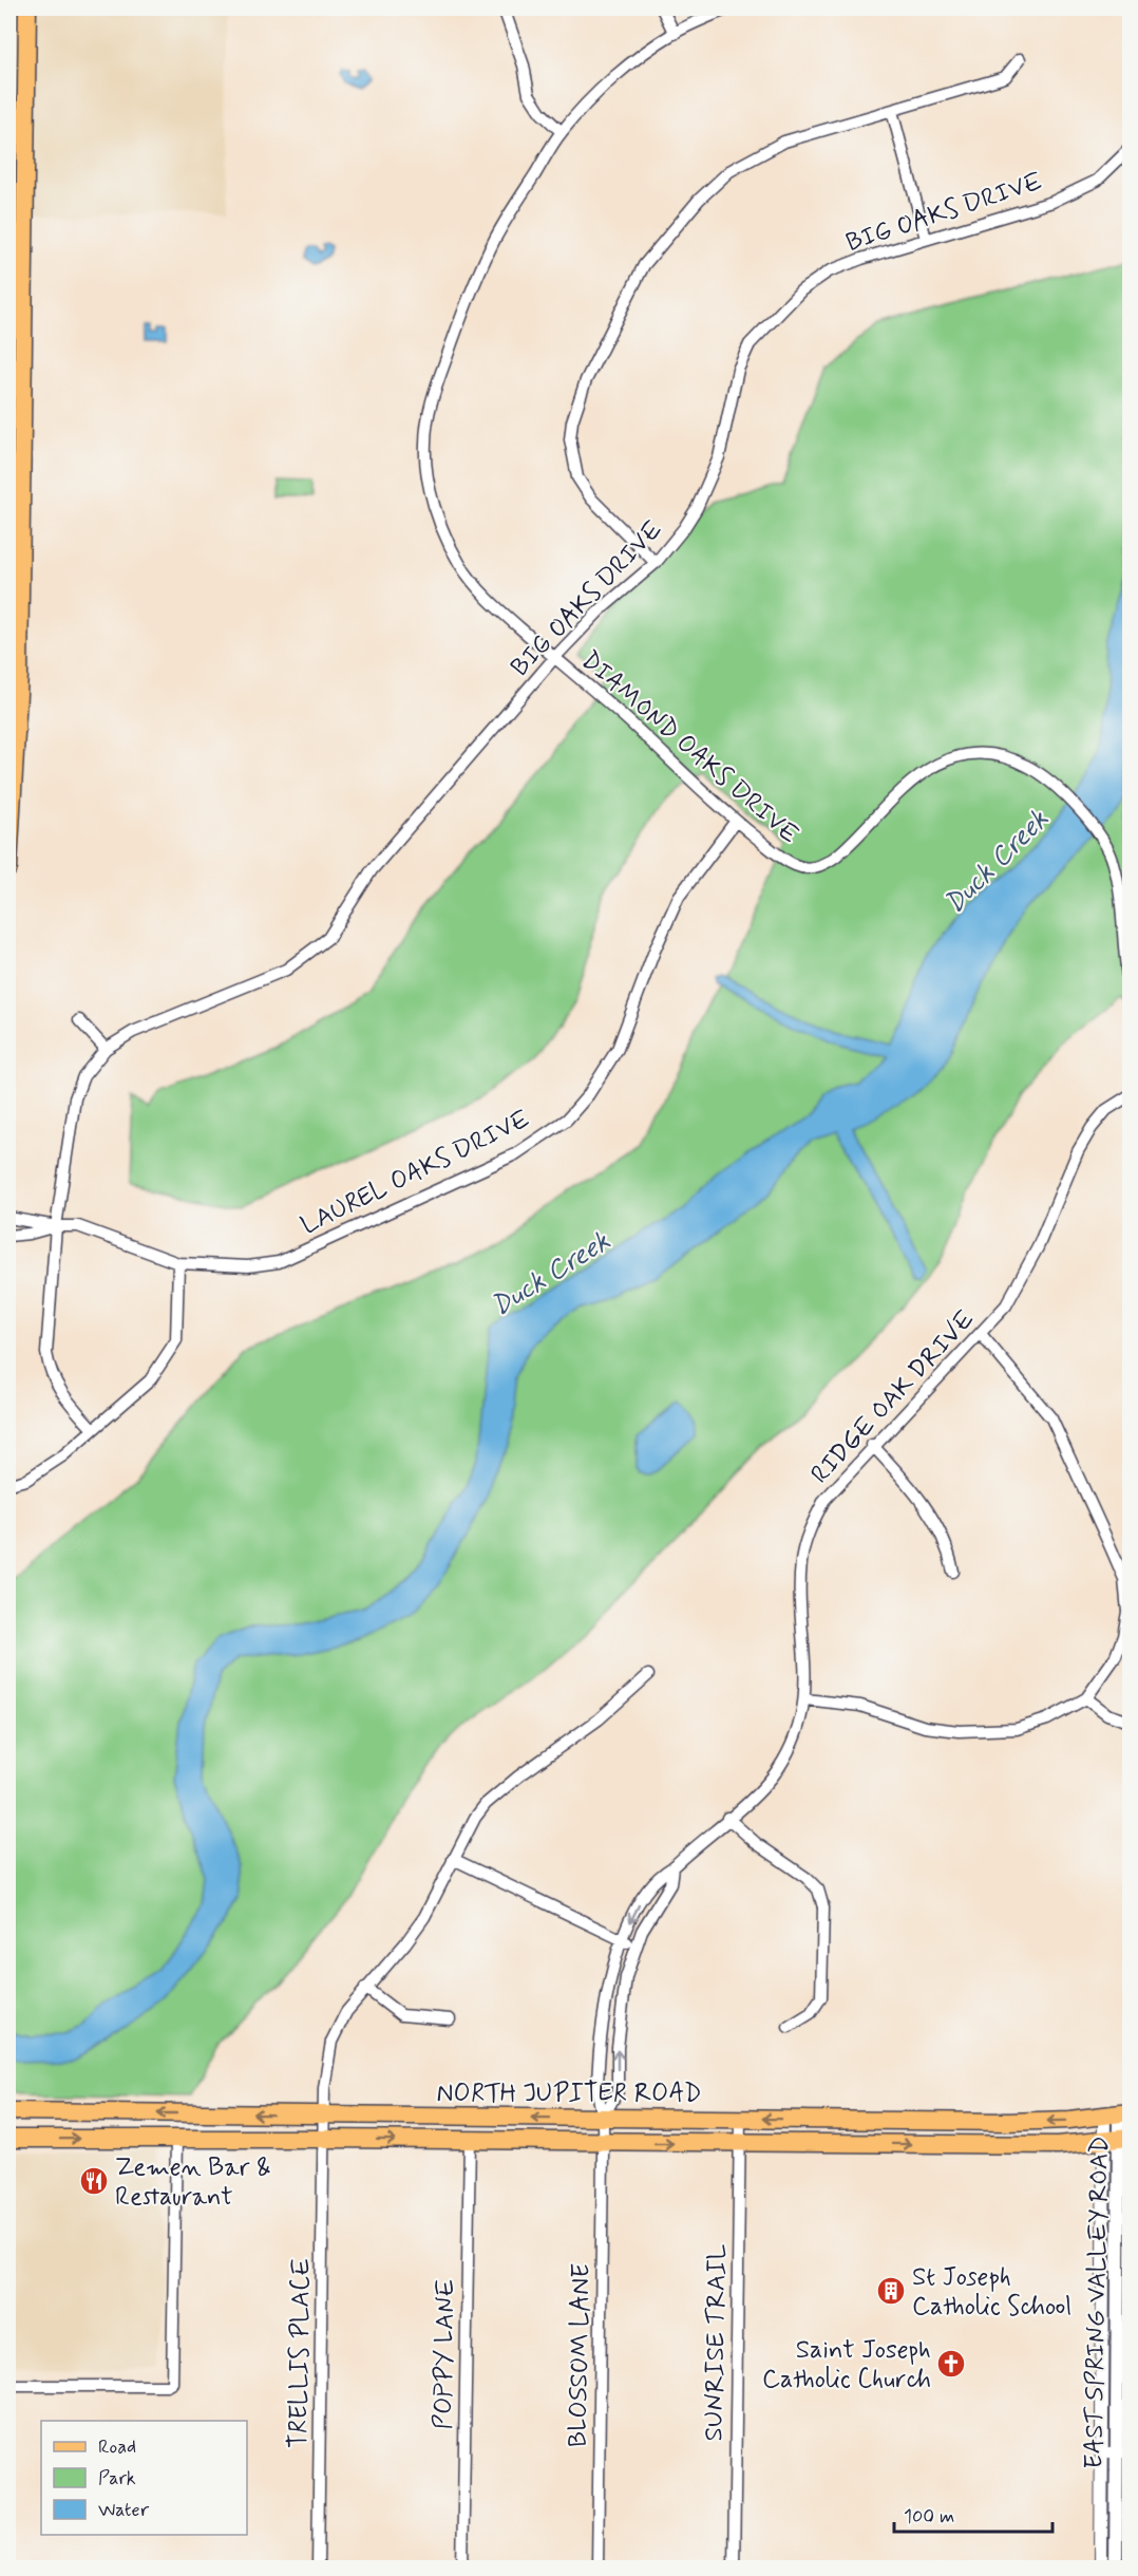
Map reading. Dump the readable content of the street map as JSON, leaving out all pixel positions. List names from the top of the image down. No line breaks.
{"streets":{"main road":["NORTH JUPITER ROAD"],"street":["BIG OAKS DRIVE","DIAMOND OAKS DRIVE","LAUREL OAKS DRIVE","RIDGE OAK DRIVE","EAST SPRING VALLEY ROAD","SUNRISE TRAIL","TRELLIS PLACE","POPPY LANE","BLOSSOM LANE"]},"crossings":[["BIG OAKS DRIVE","DIAMOND OAKS DRIVE"],["BIG OAKS DRIVE","LAUREL OAKS DRIVE"],["DIAMOND OAKS DRIVE","LAUREL OAKS DRIVE"],["RIDGE OAK DRIVE","NORTH JUPITER ROAD"],["RIDGE OAK DRIVE","BLOSSOM LANE"],["NORTH JUPITER ROAD","EAST SPRING VALLEY ROAD"],["NORTH JUPITER ROAD","SUNRISE TRAIL"],["NORTH JUPITER ROAD","TRELLIS PLACE"],["NORTH JUPITER ROAD","POPPY LANE"],["NORTH JUPITER ROAD","BLOSSOM LANE"]],"water":["Duck Creek"],"places":{"restaurant":["Zemen Bar & Restaurant"],"building":["St Joseph Catholic School"],"church":["Saint Joseph Catholic Church"]},"legend":["Road","Park","Water"],"scale_bar":"100 m"}
